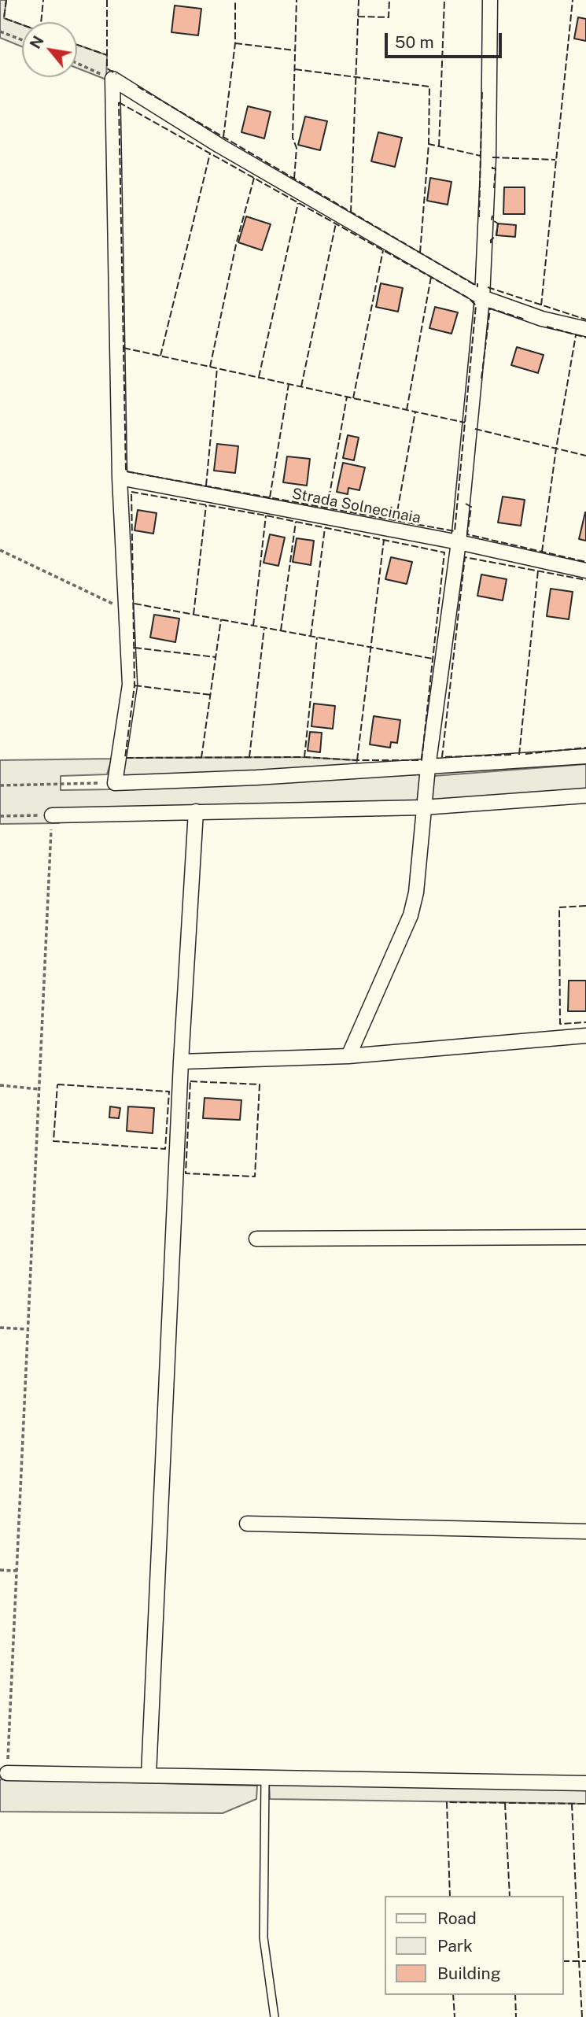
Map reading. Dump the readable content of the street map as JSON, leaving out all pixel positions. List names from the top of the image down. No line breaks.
{"streets":{"street":["Strada Solnecinaia"]},"legend":["Road","Park","Building"],"scale_bar":"50 m","north":"top left"}
